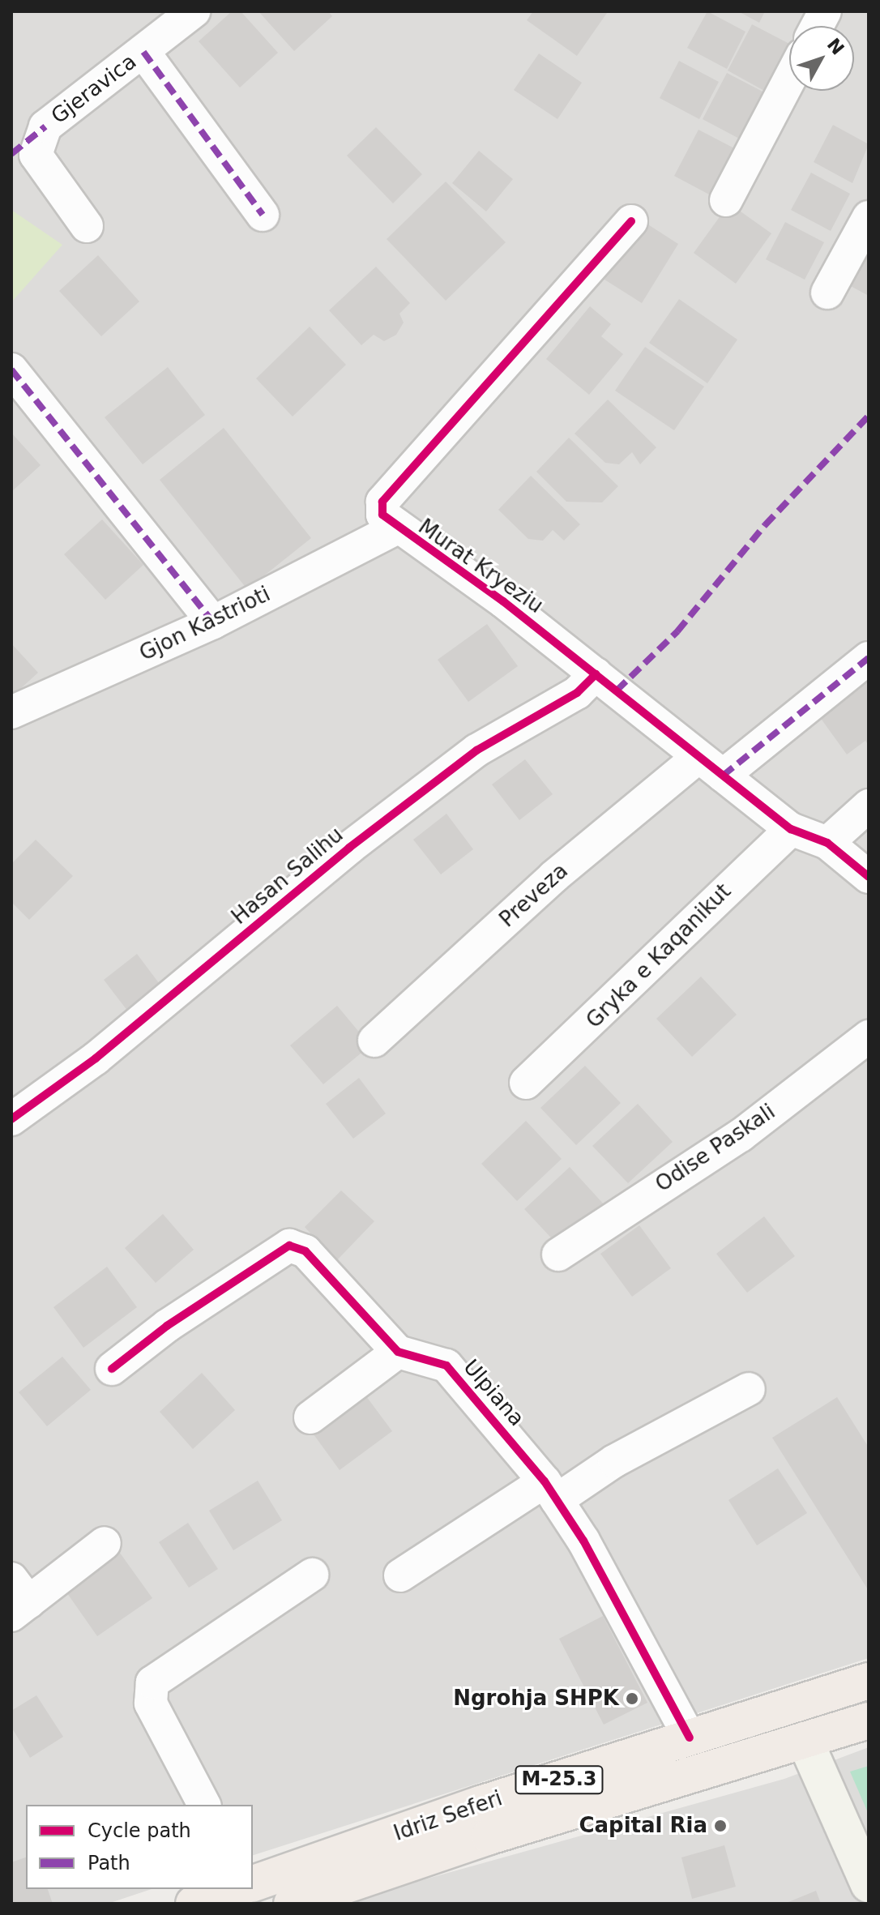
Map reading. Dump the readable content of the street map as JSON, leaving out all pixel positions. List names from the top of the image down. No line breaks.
{"streets":{"main road":["M-25.3","Idriz Seferi"],"street":["Gjeravica","Murat Kryeziu","Gjon Kastrioti","Hasan Salihu","Preveza","Gryka e Kaqanikut","Odise Paskali","Ulpiana"]},"crossings":[["Murat Kryeziu","Gjon Kastrioti"],["Murat Kryeziu","Hasan Salihu"],["Murat Kryeziu","Preveza"],["Murat Kryeziu","Gryka e Kaqanikut"],["Ulpiana","Idriz Seferi"]],"places":["Ngrohja SHPK","Capital Ria"],"legend":["Cycle path","Path"],"north":"top right"}
